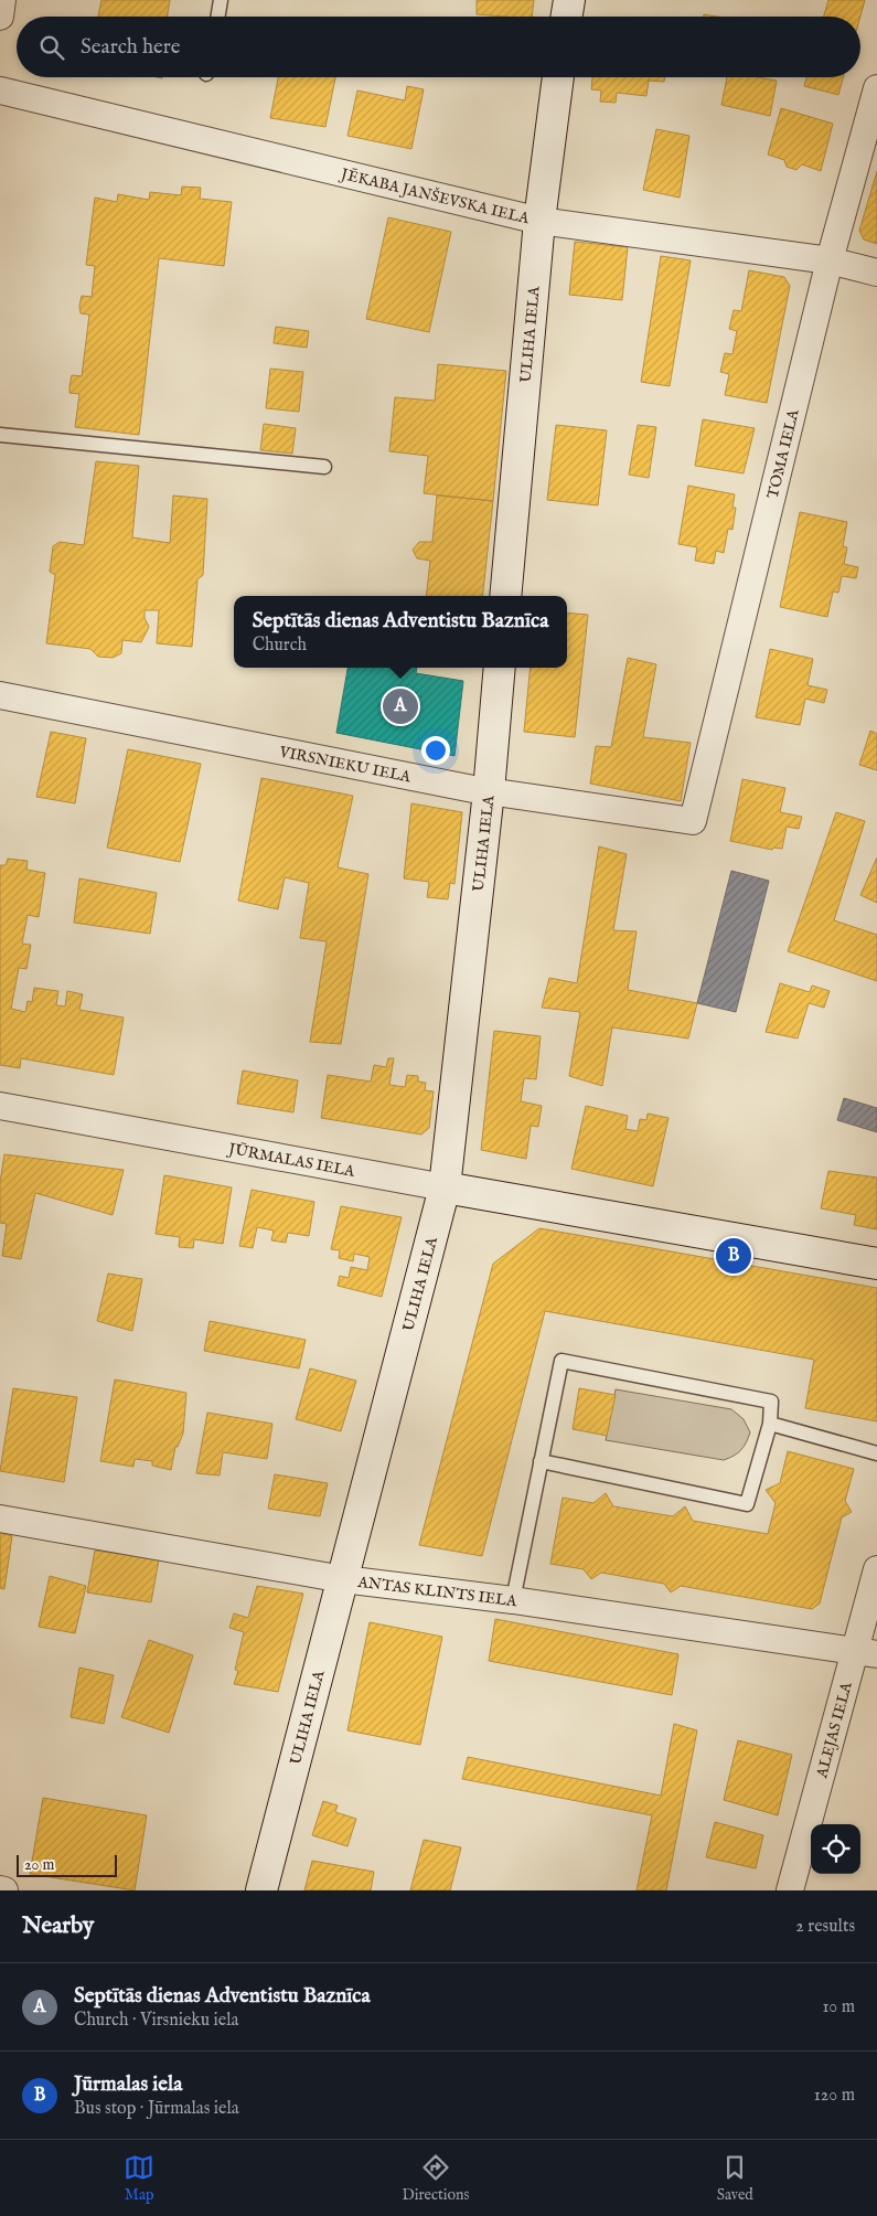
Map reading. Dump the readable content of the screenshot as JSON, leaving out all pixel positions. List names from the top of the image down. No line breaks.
{"streets":{"main road":["ULIHA IELA","JŪRMALAS IELA"],"street":["JĒKABA JANŠEVSKA IELA","TOMA IELA","VIRSNIEKU IELA","ANTAS KLINTS IELA","ALEJAS IELA"]},"crossings":[["JĒKABA JANŠEVSKA IELA","ULIHA IELA"],["JĒKABA JANŠEVSKA IELA","TOMA IELA"],["ULIHA IELA","VIRSNIEKU IELA"],["ULIHA IELA","JŪRMALAS IELA"],["ULIHA IELA","ANTAS KLINTS IELA"],["TOMA IELA","VIRSNIEKU IELA"],["ANTAS KLINTS IELA","ALEJAS IELA"]],"scale_bar":"20 m","page":{"search":"Search here","popup":["Septītās dienas Adventistu Baznīca","Church"],"pins":["A","B"],"scale":"20 m","heading":["Nearby","2 results"],"list":[{"mark":"A","name":"Septītās dienas Adventistu Baznīca","note":"Church · Virsnieku iela","value":"10 m"},{"mark":"B","name":"Jūrmalas iela","note":"Bus stop · Jūrmalas iela","value":"120 m"}],"nav":["Map","Directions","Saved"]}}
